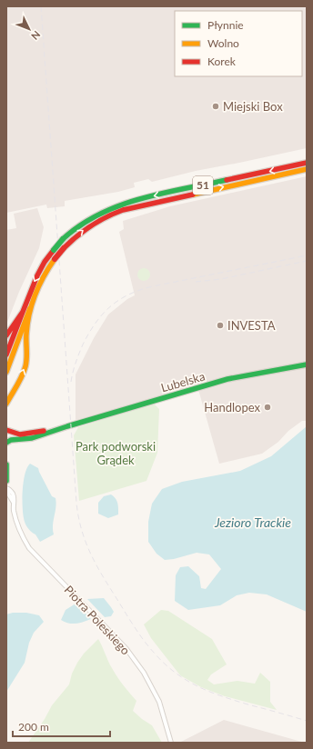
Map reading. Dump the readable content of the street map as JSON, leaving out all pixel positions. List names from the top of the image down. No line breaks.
{"streets":{"main road":["51","Lubelska"],"street":["Piotra Poleskiego"]},"water":["Jezioro Trackie"],"parks":["Park podworski Grądek"],"places":["Miejski Box","INVESTA","Handlopex"],"legend":["Płynnie","Wolno","Korek"],"scale_bar":"200 m","north":"bottom right"}
